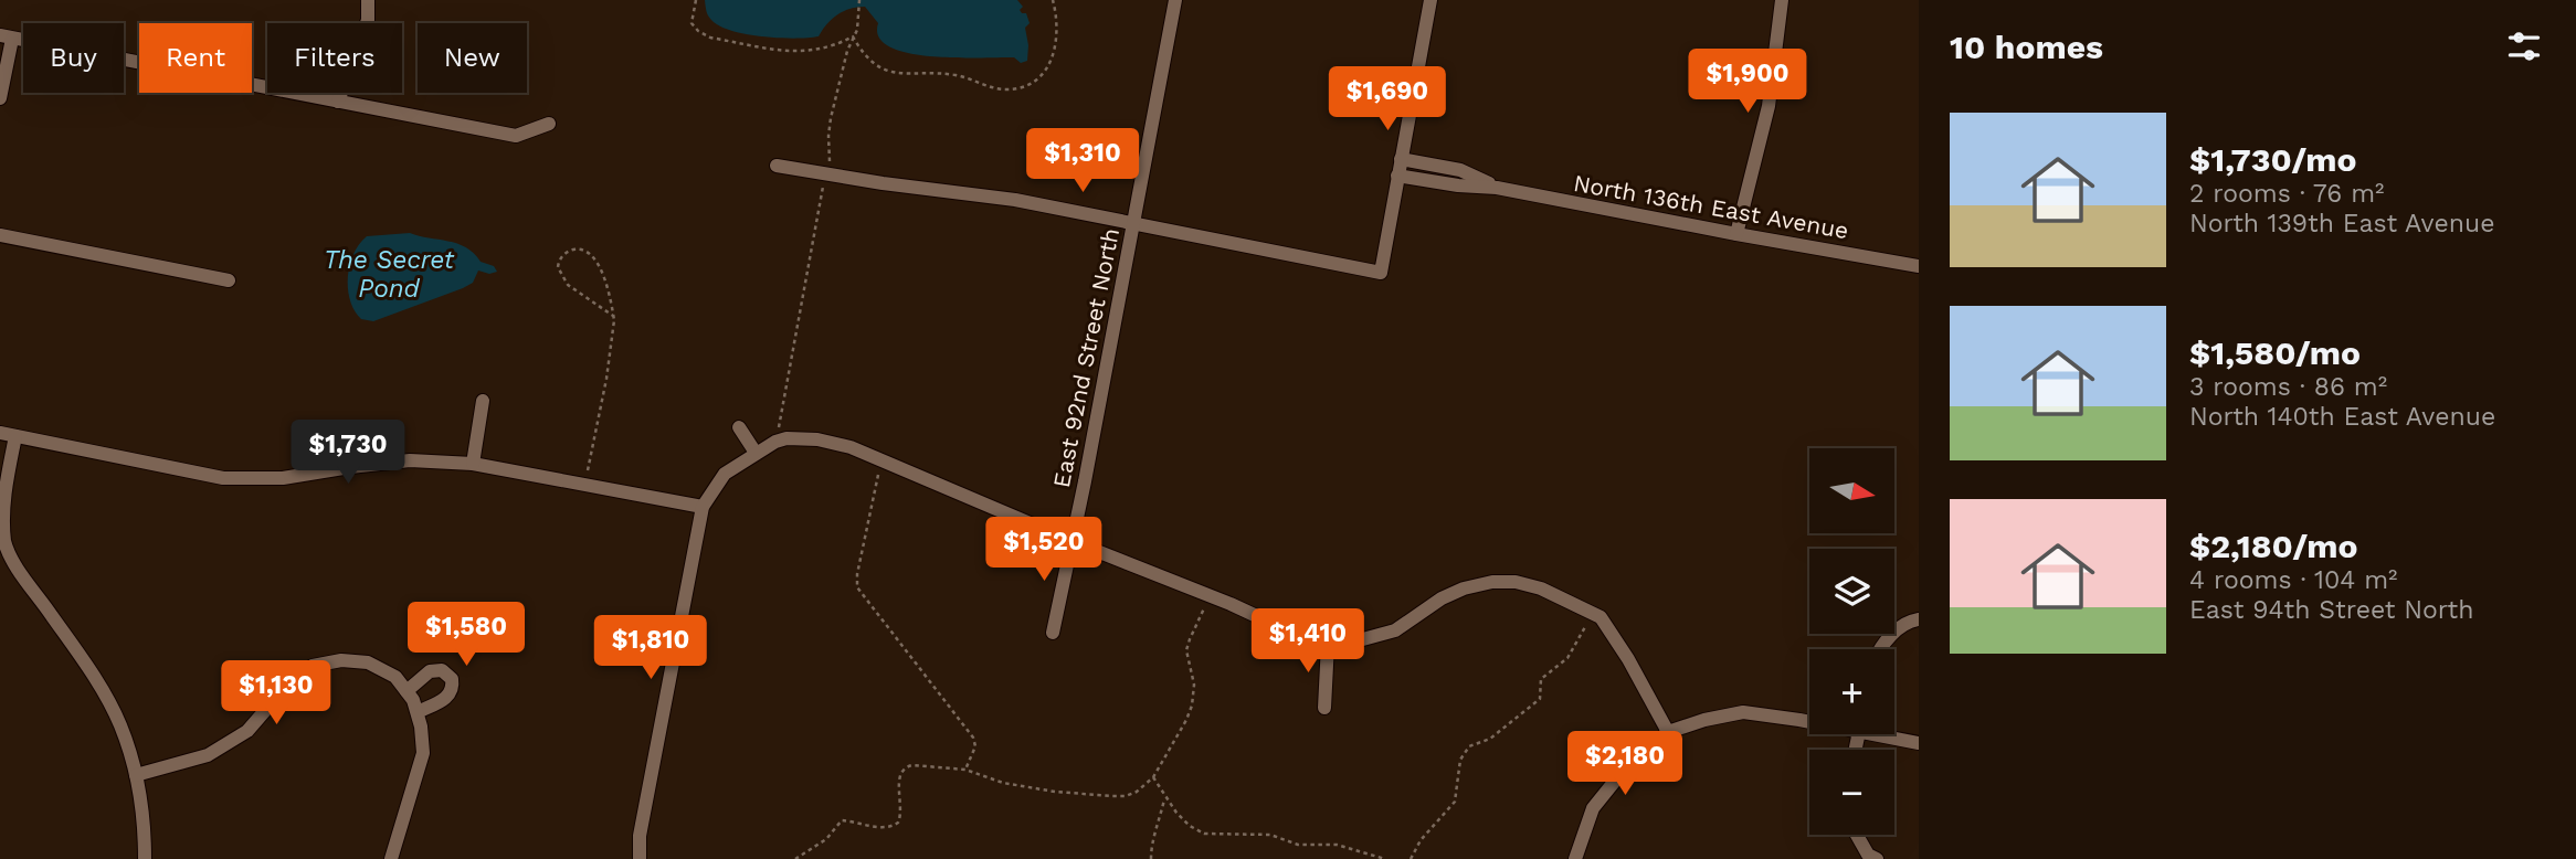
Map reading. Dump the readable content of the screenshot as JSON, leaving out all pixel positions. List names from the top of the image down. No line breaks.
{"streets":{"street":["North 136th East Avenue","East 92nd Street North"]},"water":["The Secret Pond"],"north":"right","page":{"heading":"10 homes","chip":["Buy","Rent","Filters","New"],"price":["$1,900","$1,690","$1,310","$1,730","$1,520","$1,580","$1,410","$1,810","$1,130","$2,180"],"list":[{"name":"$1,730/mo","note":"2 rooms · 76 m² · North 139th East Avenue"},{"name":"$1,580/mo","note":"3 rooms · 86 m² · North 140th East Avenue"},{"name":"$2,180/mo","note":"4 rooms · 104 m² · East 94th Street North"}],"map_buttons":["+","−"]}}
